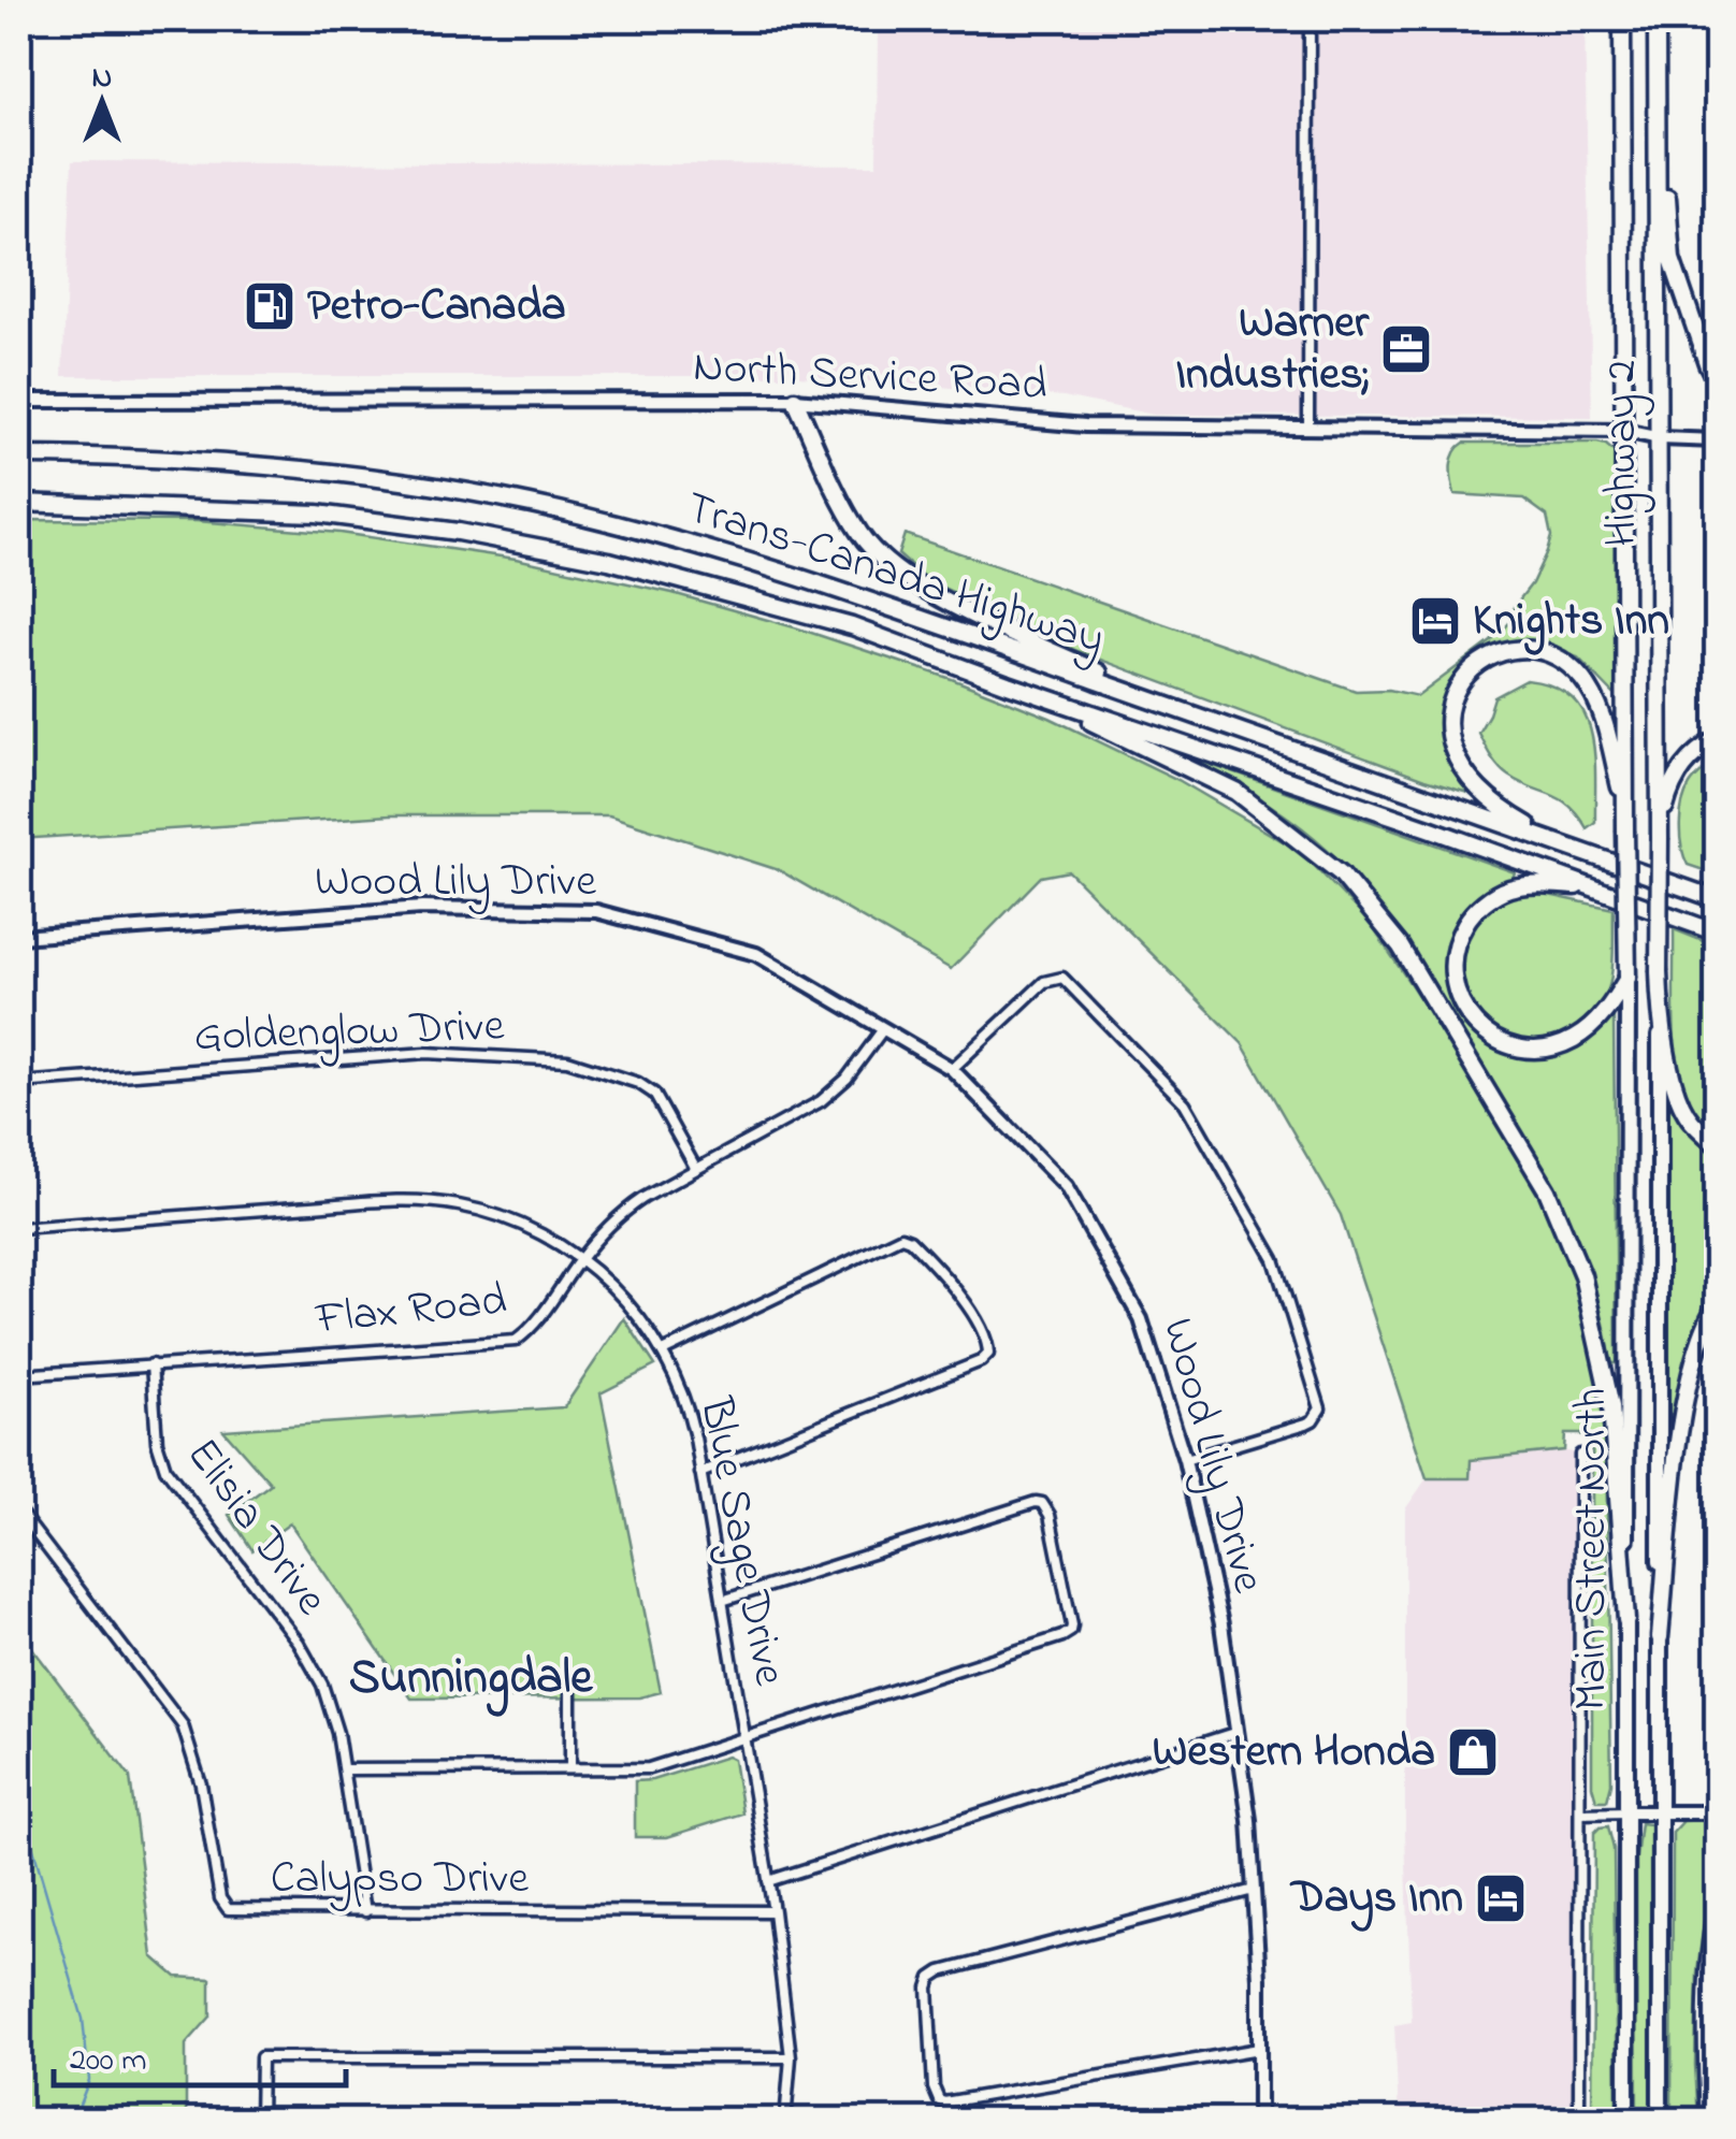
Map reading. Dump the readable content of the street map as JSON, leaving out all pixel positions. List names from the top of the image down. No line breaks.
{"streets":{"highway":["Highway 2","Trans-Canada Highway"],"main road":["Main Street North"],"street":["North Service Road","Wood Lily Drive","Goldenglow Drive","Flax Road","Elisia Drive","Blue Sage Drive","Calypso Drive"]},"crossings":[["North Service Road","Highway 2"],["Highway 2","Main Street North"],["Wood Lily Drive","Flax Road"],["Goldenglow Drive","Flax Road"],["Flax Road","Elisia Drive"],["Flax Road","Blue Sage Drive"],["Elisia Drive","Calypso Drive"],["Blue Sage Drive","Calypso Drive"]],"districts":["Sunningdale"],"places":{"fuel station":["Petro-Canada"],"office":["Warner Industries;"],"hotel":["Knights Inn","Days Inn"],"shop":["Western Honda"]},"scale_bar":"200 m","north":"top"}
